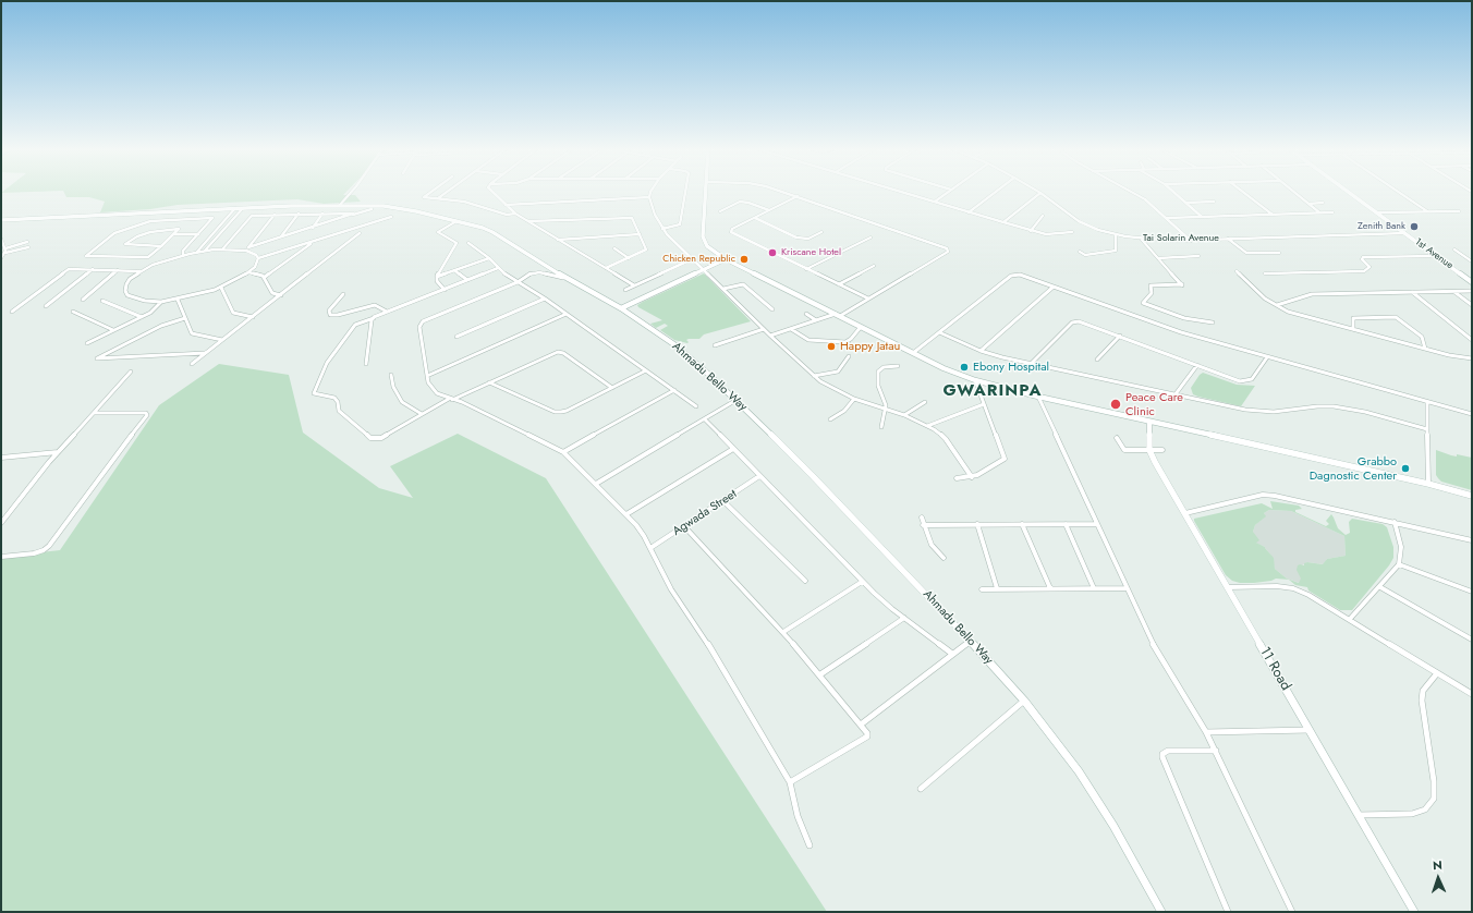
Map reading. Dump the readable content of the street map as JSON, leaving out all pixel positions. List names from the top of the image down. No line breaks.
{"streets":{"street":["Tai Solarin Avenue","1st Avenue","Ahmadu Bello Way","Agwada Street","11 Road"]},"crossings":[["Tai Solarin Avenue","1st Avenue"]],"districts":["GWARINPA"],"places":["Zenith Bank","Kriscane Hotel","Chicken Republic","Happy Jatau","Ebony Hospital","Peace Care Clinic","Grabbo Dagnostic Center"],"north":"top"}
